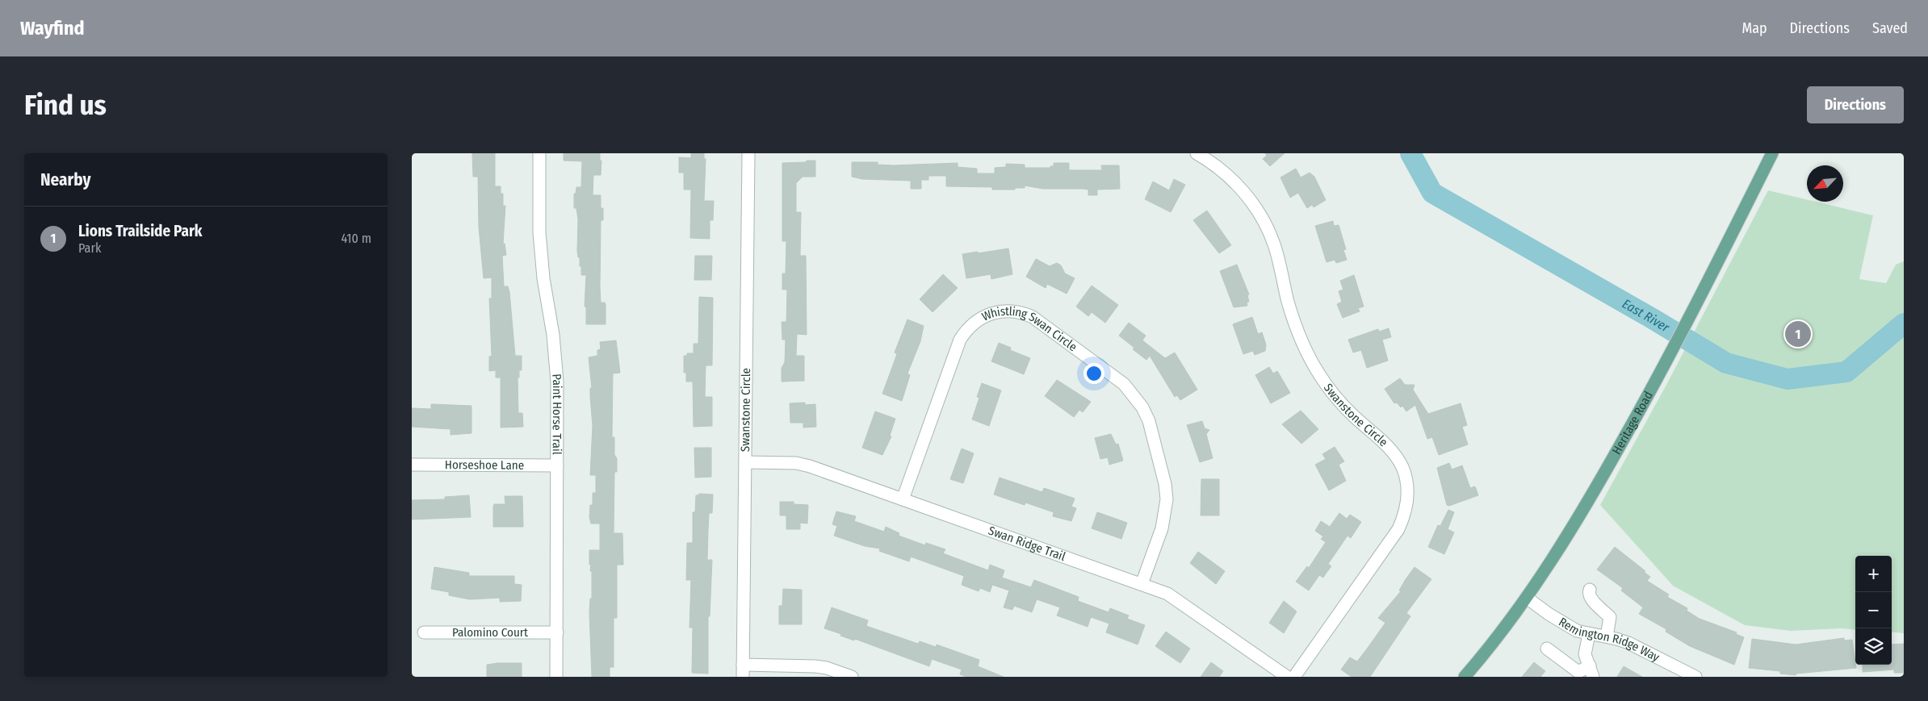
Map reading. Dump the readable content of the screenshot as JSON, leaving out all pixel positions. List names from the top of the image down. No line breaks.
{"streets":{"main road":["Heritage Road"],"street":["Whistling Swan Circle","Swanstone Circle","Paint Horse Trail","Horseshoe Lane","Swan Ridge Trail","Palomino Court","Remington Ridge Way"]},"crossings":[["Whistling Swan Circle","Swan Ridge Trail"],["Swanstone Circle","Swan Ridge Trail"],["Paint Horse Trail","Horseshoe Lane"],["Paint Horse Trail","Palomino Court"],["Heritage Road","Remington Ridge Way"]],"water":["East River"],"north":"bottom left","page":{"header":"Wayfind","nav":["Map","Directions","Saved"],"buttons":"Directions","title":"Find us","heading":"Nearby","list":[{"mark":"1","name":"Lions Trailside Park","note":"Park","value":"410 m"}],"pins":"1","map_buttons":["+","−"]}}
